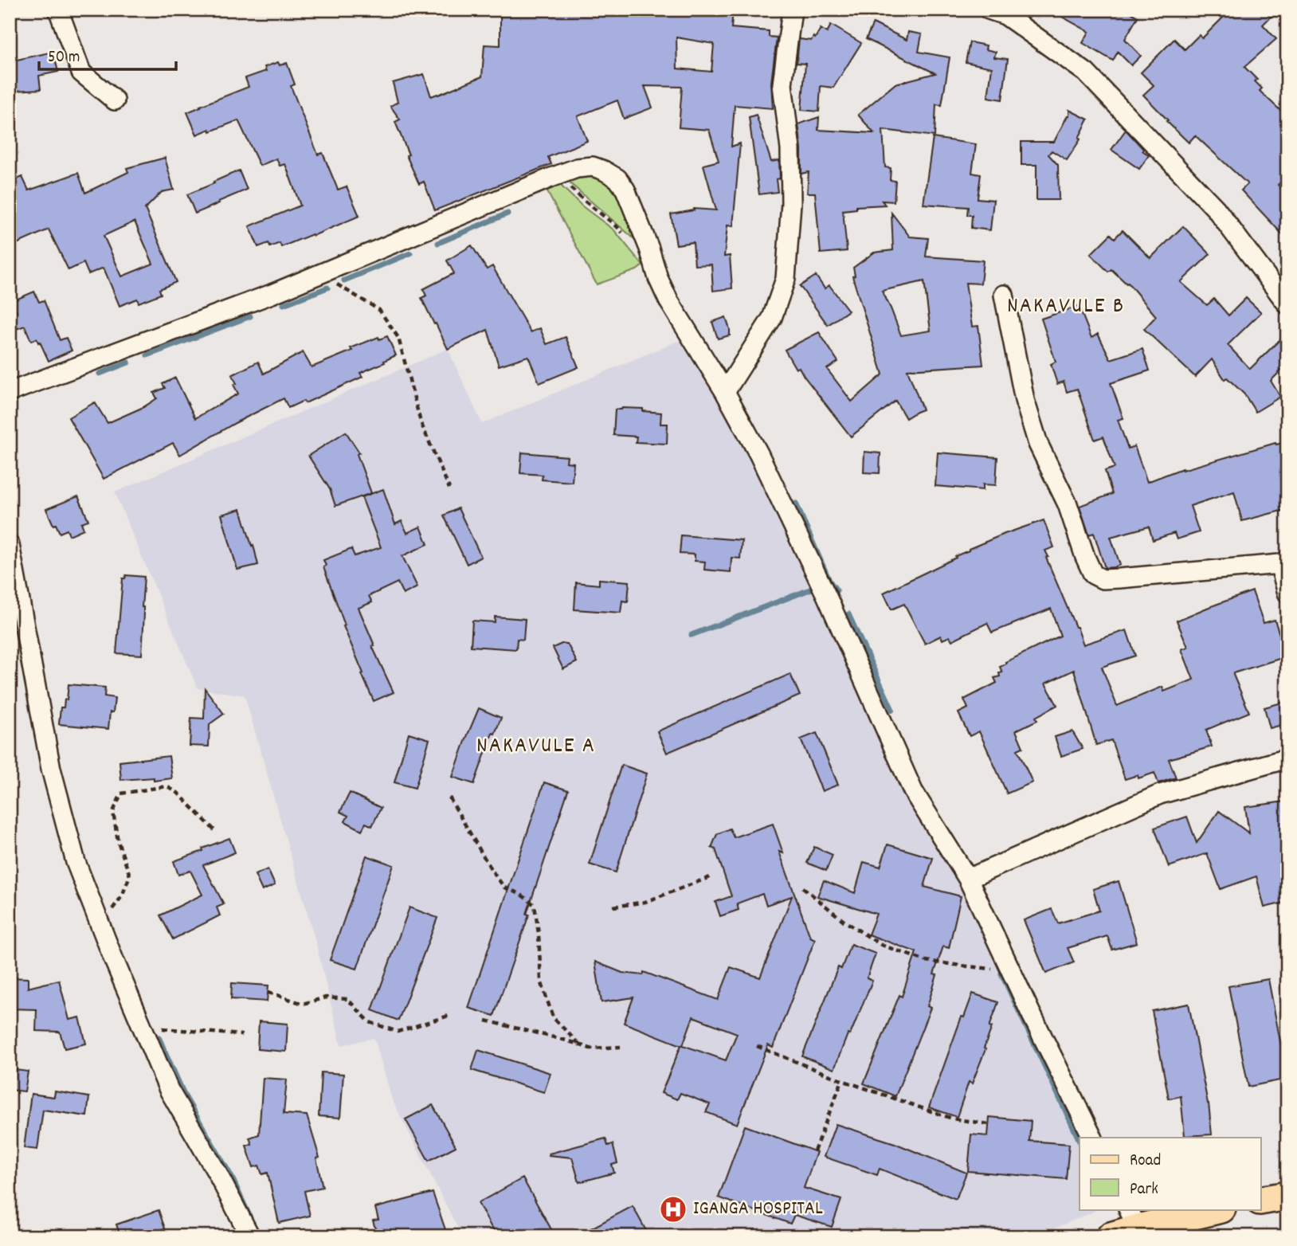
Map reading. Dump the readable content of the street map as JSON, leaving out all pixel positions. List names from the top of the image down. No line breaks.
{"districts":["NAKAVULE B","NAKAVULE A"],"places":{"hospital":["IGANGA HOSPITAL"]},"legend":["Road","Park"],"scale_bar":"50 m"}
